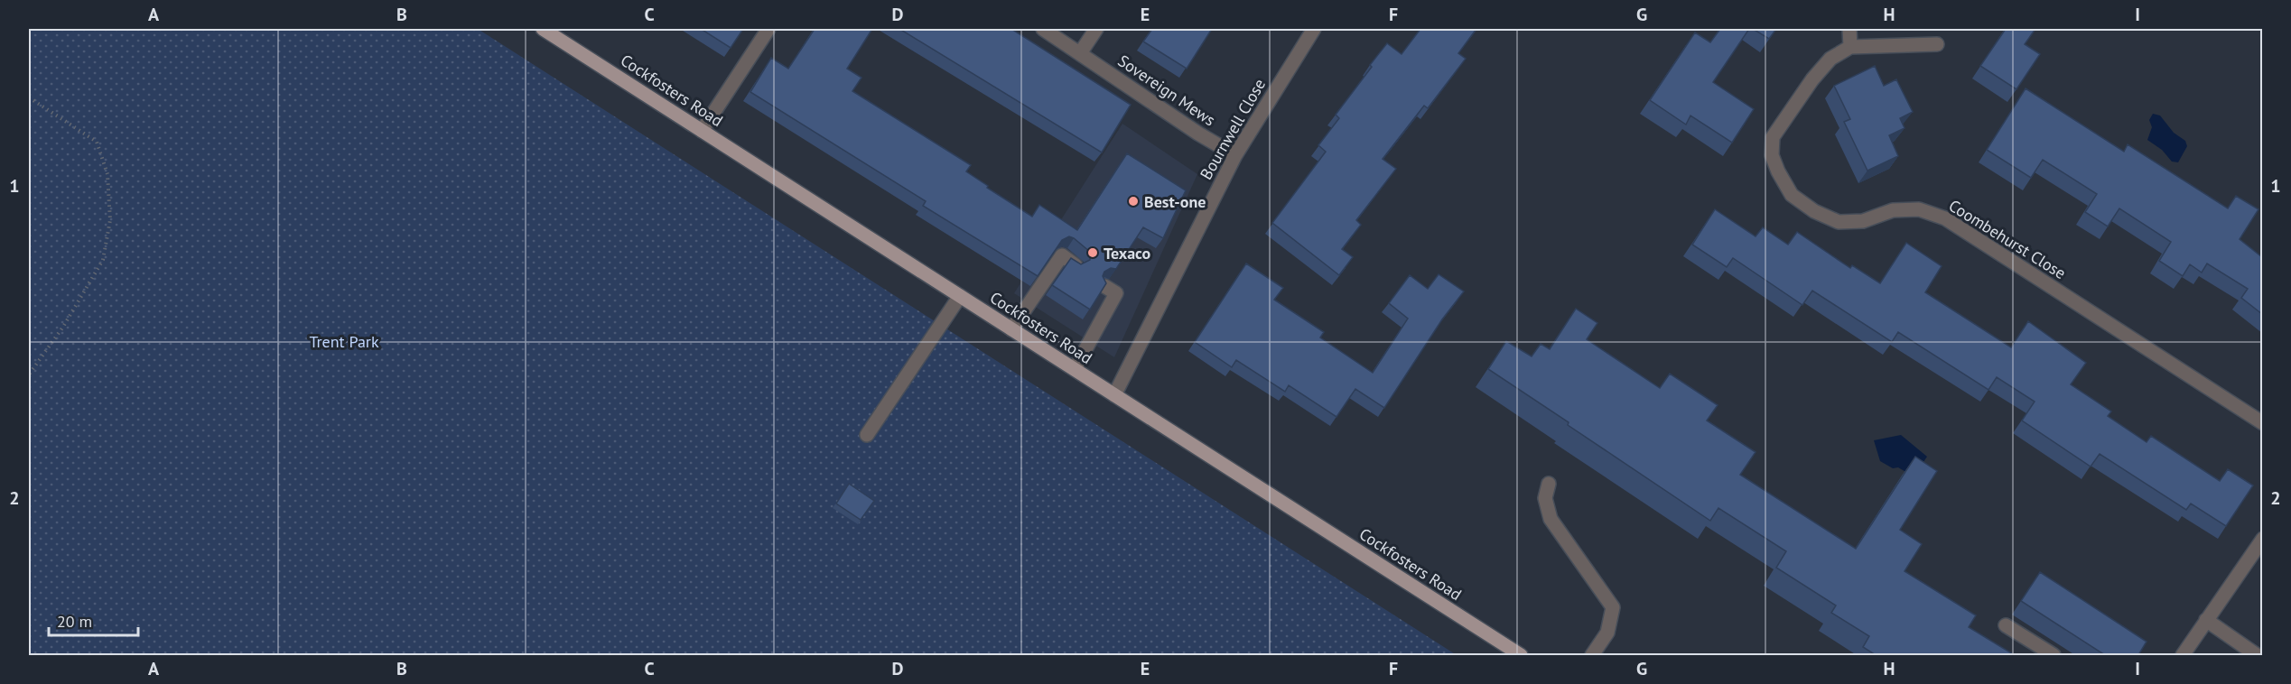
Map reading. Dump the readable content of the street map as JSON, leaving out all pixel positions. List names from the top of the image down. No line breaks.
{"streets":{"main road":["Cockfosters Road"],"street":["Sovereign Mews","Bournwell Close","Coombehurst Close"]},"crossings":[["Cockfosters Road","Bournwell Close"],["Sovereign Mews","Bournwell Close"]],"parks":["Trent Park"],"places":["Best-one","Texaco"],"scale_bar":"20 m","grid":{"columns":["A","B","C","D","E","F","G","H","I"],"rows":["1","2"]}}
